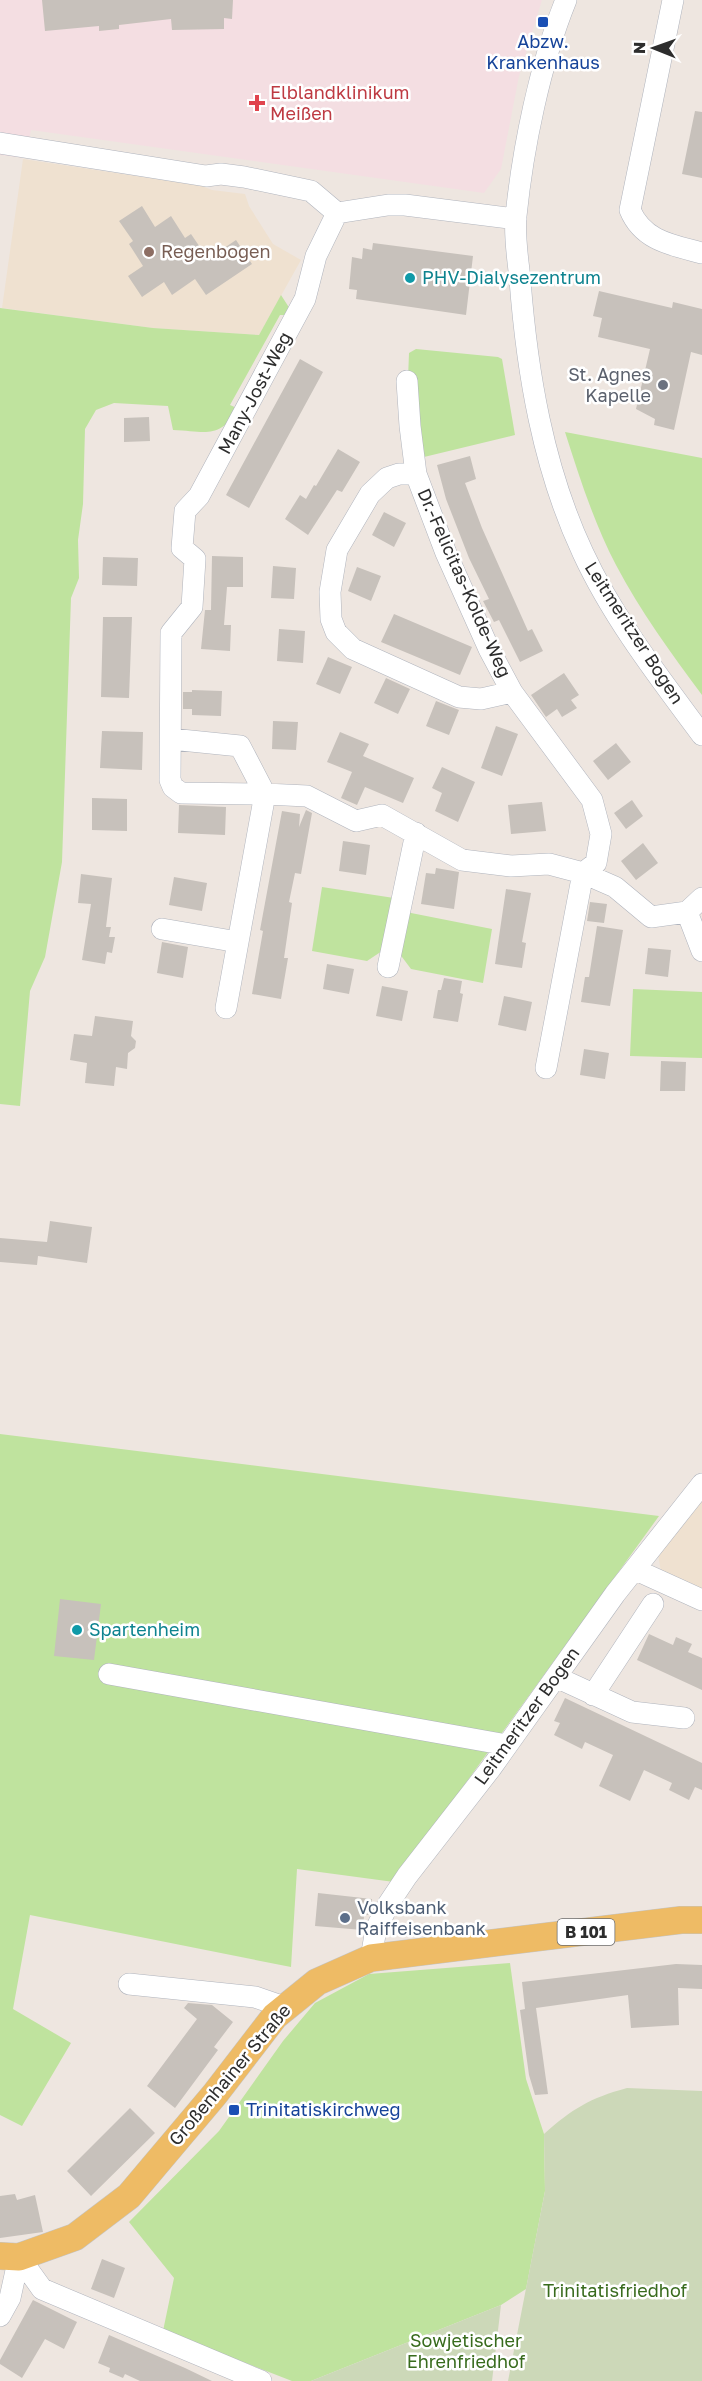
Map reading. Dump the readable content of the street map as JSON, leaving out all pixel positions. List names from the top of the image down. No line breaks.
{"streets":{"main road":["B 101","Großenhainer Straße"],"street":["Many-Jost-Weg","Dr.-Felicitas-Kolde-Weg","Leitmeritzer Bogen"]},"crossings":[["Many-Jost-Weg","Dr.-Felicitas-Kolde-Weg"],["Leitmeritzer Bogen","Großenhainer Straße"]],"parks":["Trinitatisfriedhof","Sowjetischer Ehrenfriedhof"],"places":{"transit":["Abzw. Krankenhaus","Trinitatiskirchweg"],"health":["Elblandklinikum Meißen"],"other":["Regenbogen","PHV-Dialysezentrum","St. Agnes Kapelle","Spartenheim","Volksbank Raiffeisenbank"]},"north":"left"}
